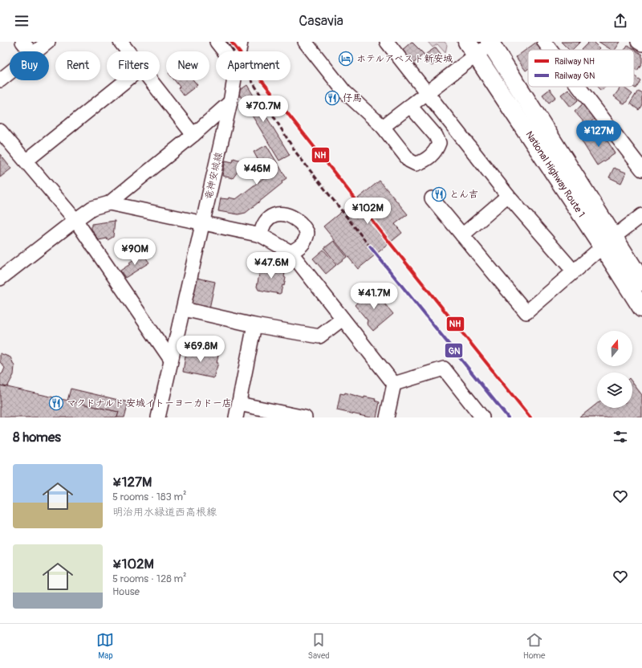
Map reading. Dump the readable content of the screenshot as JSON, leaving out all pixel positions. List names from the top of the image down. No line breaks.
{"streets":{"highway":["National Highway Route 1"],"street":["竜神安城線"]},"places":{"hotel":["ホテルアベスト新安城"],"restaurant":["仔馬","とん吉","マクドナルド 安城イトーヨーカドー店"]},"lines":["rail line NH","rail line GN"],"legend":["Railway NH","Railway GN"],"north":"top","page":{"header":"Casavia","chip":["Buy","Rent","Filters","New","Apartment"],"price":["¥70.7M","¥127M","¥46M","¥102M","¥90M","¥47.6M","¥41.7M","¥69.8M"],"heading":"8 homes","list":[{"name":"¥127M","note":"5 rooms · 183 m² · 明治用水緑道西高根線"},{"name":"¥102M","note":"5 rooms · 128 m² · House"}],"tabs":["Map","Saved","Home"]}}
